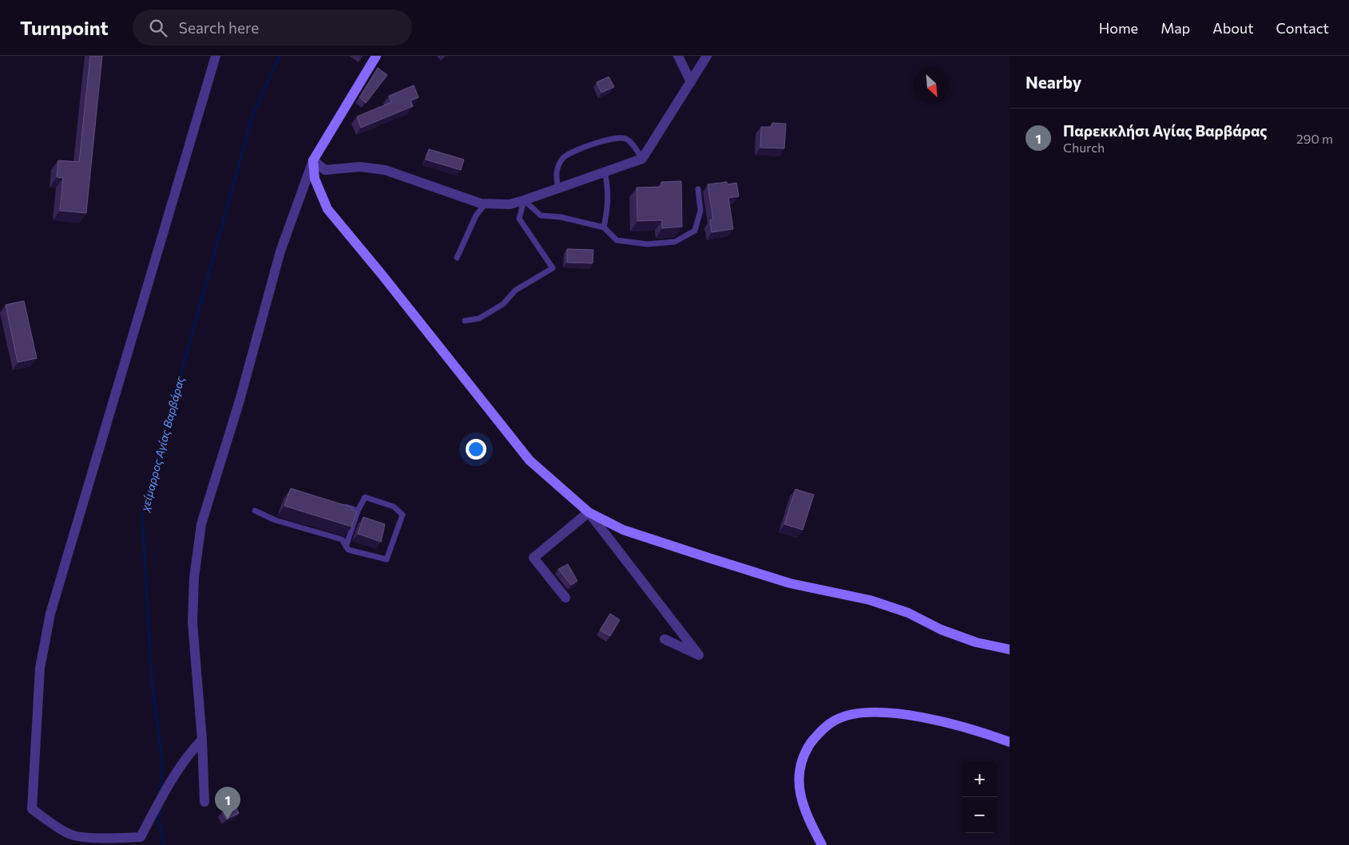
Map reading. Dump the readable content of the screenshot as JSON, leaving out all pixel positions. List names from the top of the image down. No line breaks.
{"water":["χείμαρρος Αγίας Βαρβάρας"],"north":"bottom right","page":{"header":"Turnpoint","search":"Search here","nav":["Home","Map","About","Contact"],"heading":"Nearby","list":[{"mark":"1","name":"Παρεκκλήσι Αγίας Βαρβάρας","note":"Church","value":"290 m"}],"map_buttons":["+","−"],"pins":"1"}}
